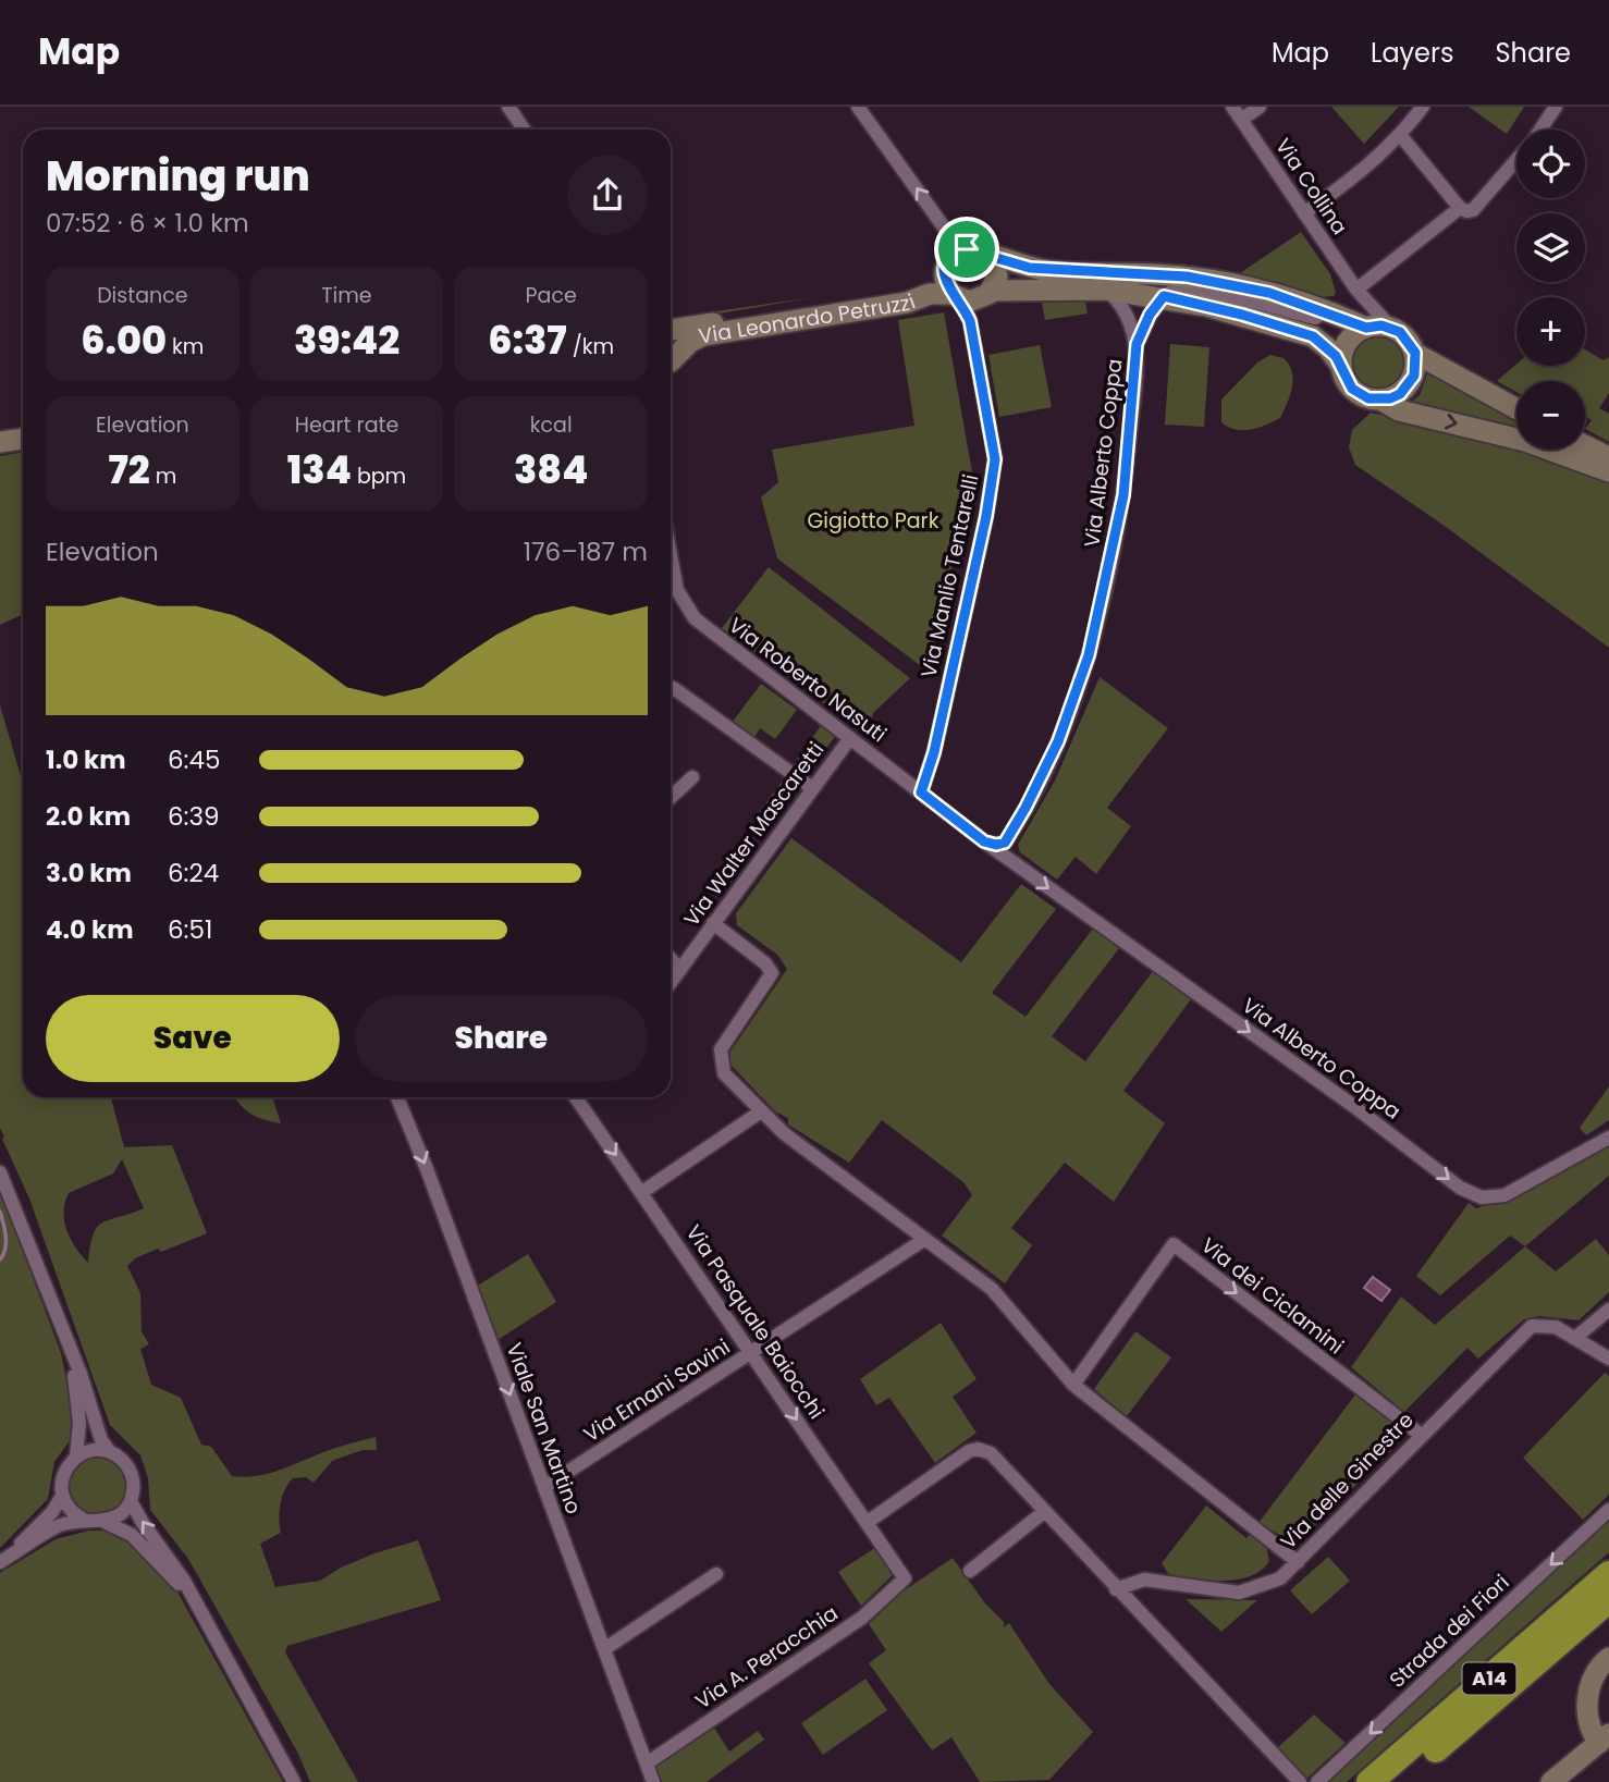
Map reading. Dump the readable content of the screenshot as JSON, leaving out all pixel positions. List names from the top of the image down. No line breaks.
{"streets":{"highway":["A14"],"main road":["Via Leonardo Petruzzi"],"street":["Via Collina","Via Alberto Coppa","Via Manlio Tentarelli","Via Roberto Nasuti","Via Walter Mascaretti","Via dei Ciclamini","Via Pasquale Baiocchi","Via Ernani Savini","Viale San Martino","Via delle Ginestre","Strada dei Fiori","Via A. Peracchia"]},"crossings":[["Via Collina","Via Leonardo Petruzzi"],["Via Leonardo Petruzzi","Via Alberto Coppa"],["Via Leonardo Petruzzi","Via Manlio Tentarelli"],["Via Alberto Coppa","Via Roberto Nasuti"],["Via Manlio Tentarelli","Via Roberto Nasuti"],["Via Roberto Nasuti","Via Walter Mascaretti"],["Via dei Ciclamini","Via delle Ginestre"],["Via Pasquale Baiocchi","Via Ernani Savini"],["Via Pasquale Baiocchi","Via A. Peracchia"],["Via Ernani Savini","Viale San Martino"],["Viale San Martino","Via A. Peracchia"]],"one_way":["Via Alberto Coppa","Via Pasquale Baiocchi","Viale San Martino","Strada dei Fiori"],"parks":["Gigiotto Park"],"page":{"header":"Map","nav":["Map","Layers","Share"],"map_buttons":["+","−"],"heading":["Morning run","07:52 · 6 × 1.0 km"],"stats":[["Distance","6.00 km"],["Time","39:42"],["Pace","6:37 /km"],["Elevation","72 m"],["Heart rate","134 bpm"],["kcal","384"]],"chart":["Elevation","176–187 m"],"list":[{"name":"1.0 km","note":"6:45"},{"name":"2.0 km","note":"6:39"},{"name":"3.0 km","note":"6:24"},{"name":"4.0 km","note":"6:51"}],"buttons":["Save","Share"]}}
